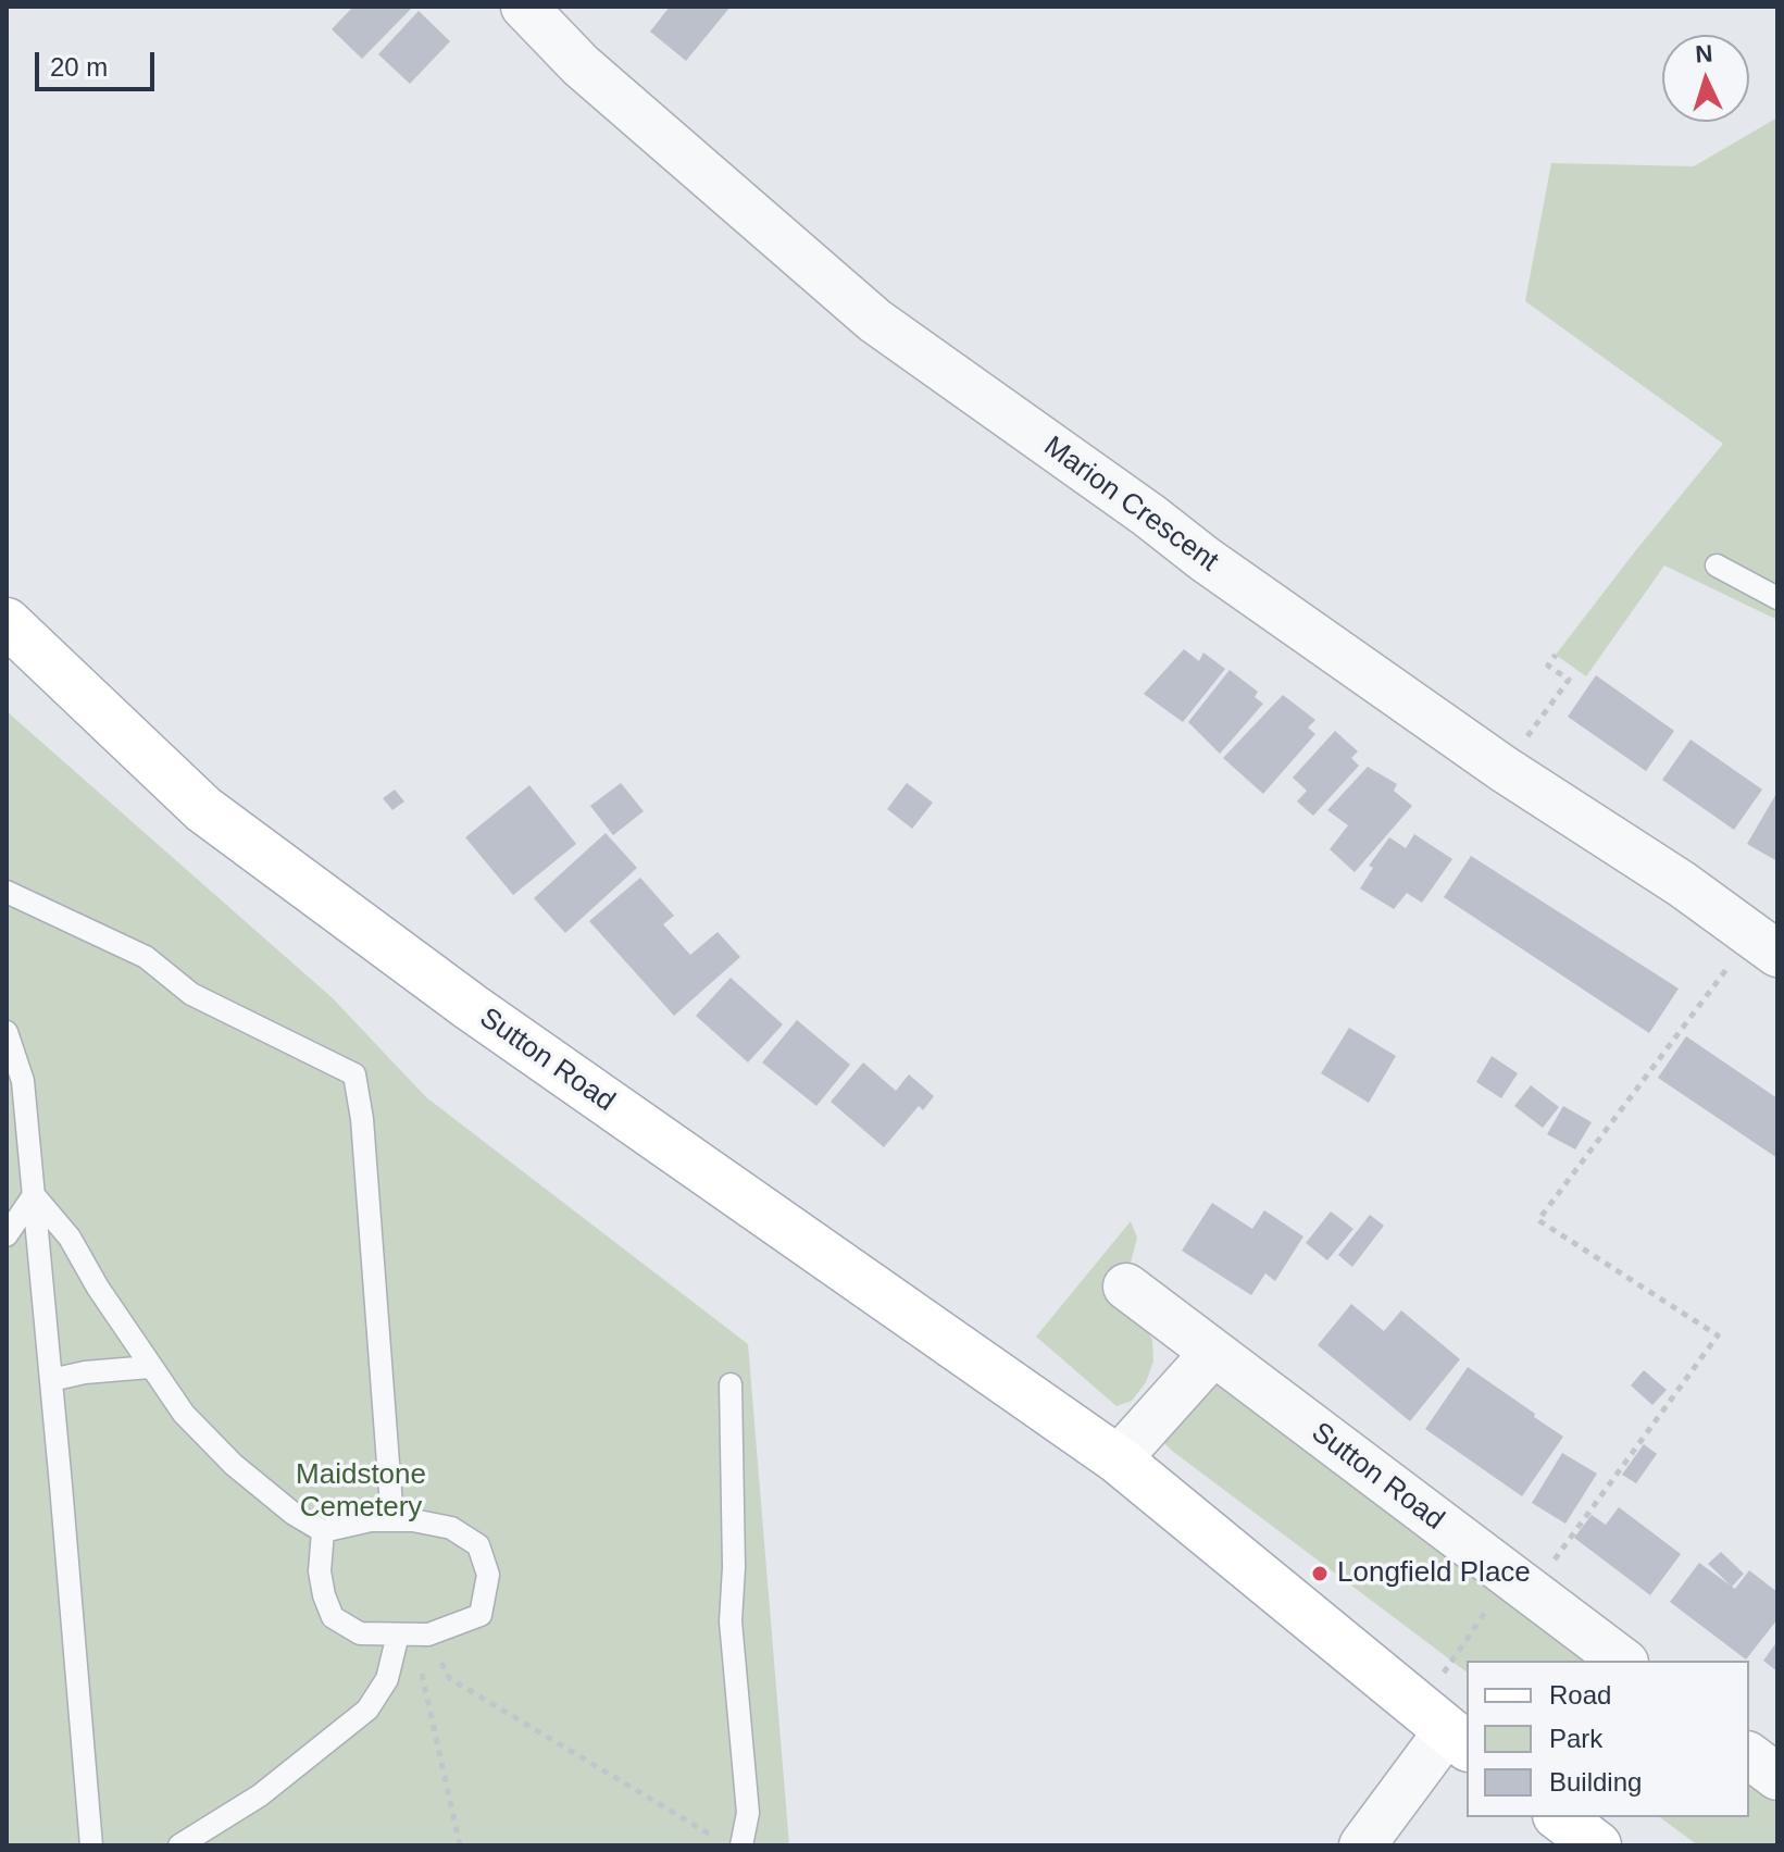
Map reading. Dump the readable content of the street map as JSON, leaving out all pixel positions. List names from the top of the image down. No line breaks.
{"streets":{"main road":["Sutton Road"],"street":["Marion Crescent"]},"parks":["Maidstone Cemetery"],"places":["Longfield Place"],"legend":["Road","Park","Building"],"scale_bar":"20 m","north":"top"}
